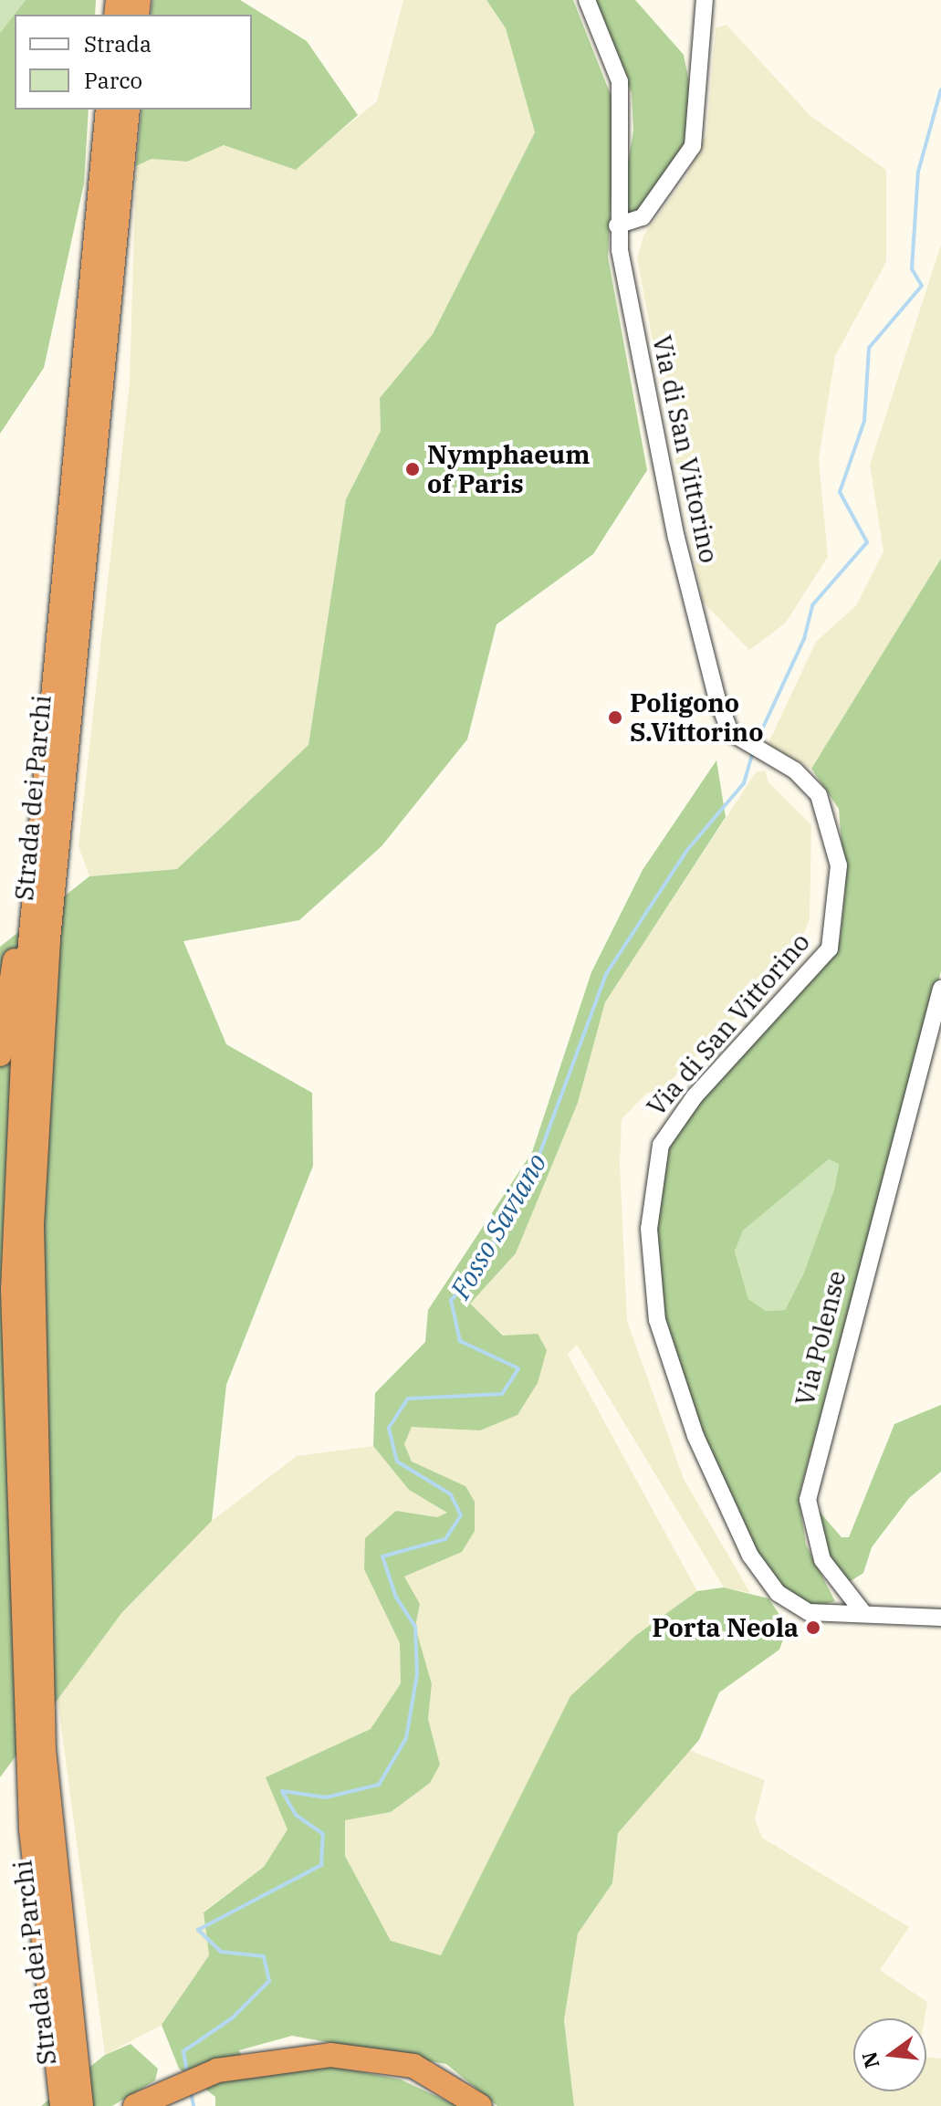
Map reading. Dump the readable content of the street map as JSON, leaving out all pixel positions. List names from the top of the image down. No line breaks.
{"streets":{"highway":["Strada dei Parchi"],"street":["Via di San Vittorino","Via Polense"]},"crossings":[["Via di San Vittorino","Via Polense"]],"water":["Fosso Saviano"],"places":["Nymphaeum of Paris","Poligono S.Vittorino","Porta Neola"],"legend":["Strada","Parco"],"north":"left"}
